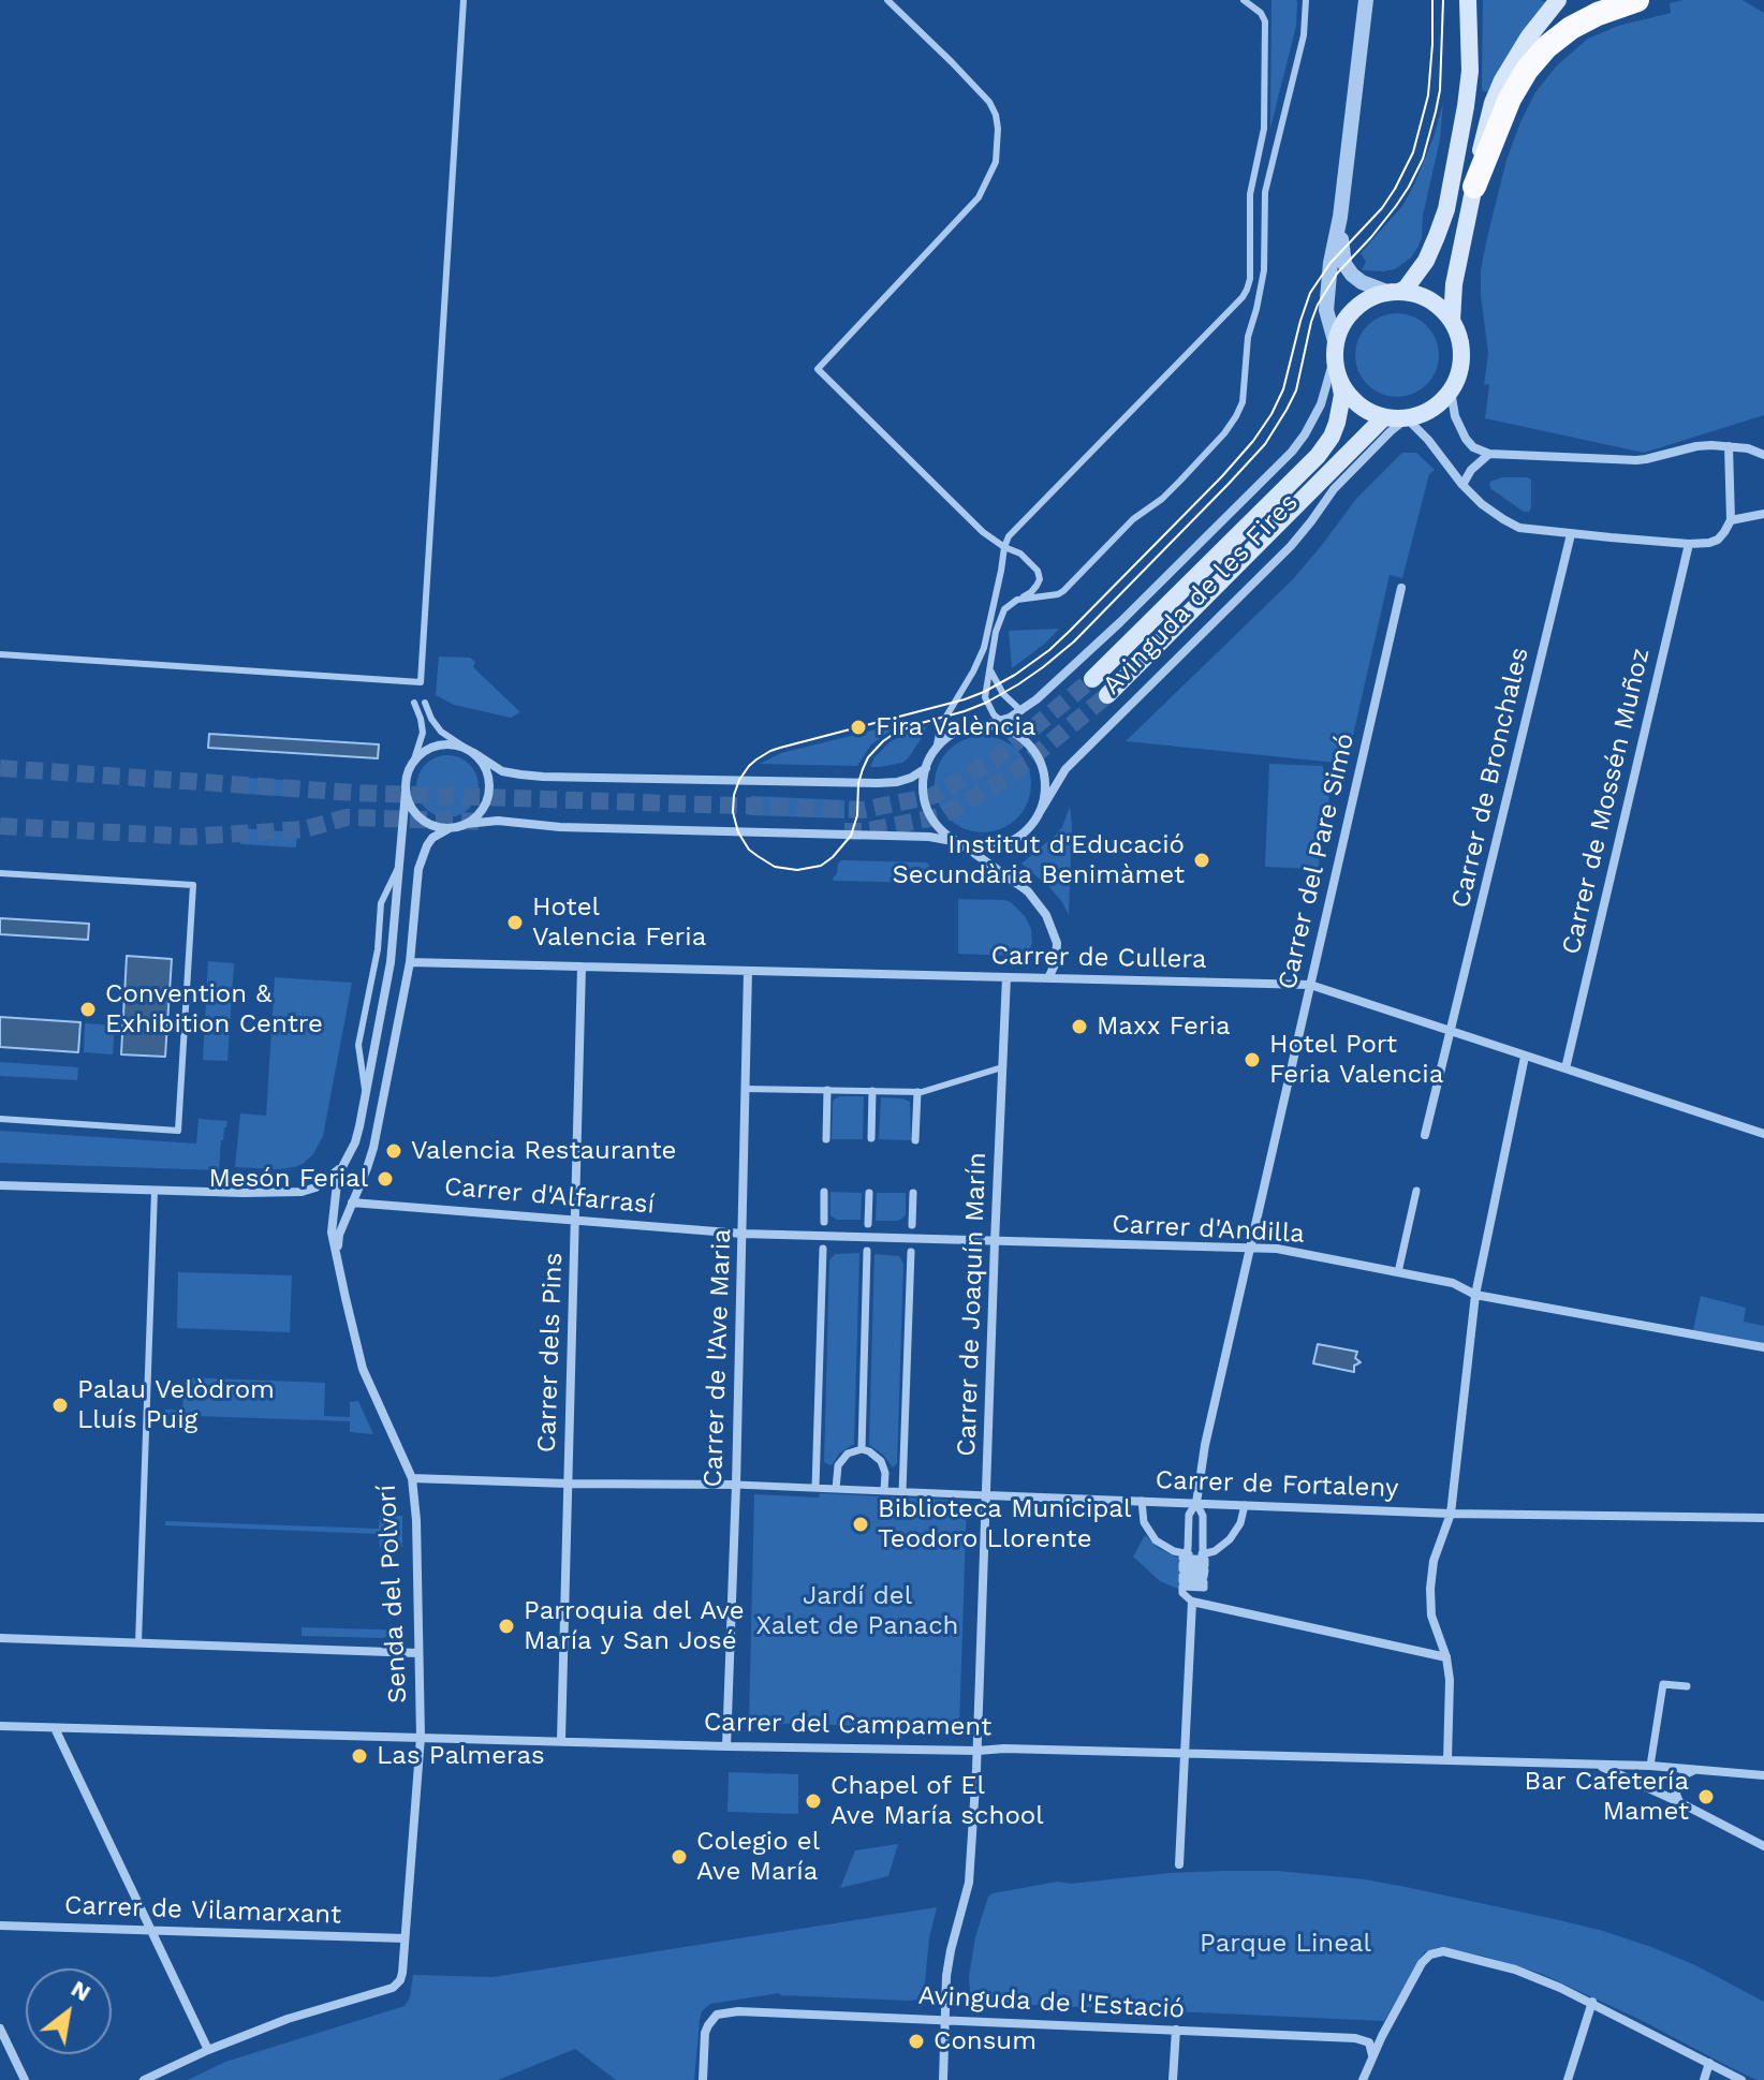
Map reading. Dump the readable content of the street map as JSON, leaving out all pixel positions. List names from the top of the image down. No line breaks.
{"streets":{"main road":["Avinguda de les Fires"],"street":["Carrer de Bronchales","Carrer de Mossén Muñoz","Carrer del Pare Simó","Carrer de Cullera","Carrer d'Alfarrasí","Carrer d'Andilla","Carrer de Joaquín Marín","Carrer dels Pins","Carrer de l'Ave Maria","Carrer de Fortaleny","Senda del Polvorí","Carrer del Campament","Carrer de Vilamarxant","Avinguda de l'Estació"]},"crossings":[["Carrer de Bronchales","Carrer de Cullera"],["Carrer de Mossén Muñoz","Carrer de Cullera"],["Carrer del Pare Simó","Carrer de Cullera"],["Carrer del Pare Simó","Carrer d'Andilla"],["Carrer del Pare Simó","Carrer de Fortaleny"],["Carrer de Cullera","Carrer de Joaquín Marín"],["Carrer de Cullera","Carrer dels Pins"],["Carrer de Cullera","Carrer de l'Ave Maria"],["Carrer de Cullera","Senda del Polvorí"],["Carrer d'Alfarrasí","Carrer d'Andilla"],["Carrer d'Alfarrasí","Carrer dels Pins"],["Carrer d'Alfarrasí","Carrer de l'Ave Maria"],["Carrer d'Alfarrasí","Senda del Polvorí"],["Carrer d'Andilla","Carrer de Joaquín Marín"],["Carrer d'Andilla","Carrer de l'Ave Maria"],["Carrer de Joaquín Marín","Carrer de Fortaleny"],["Carrer de Joaquín Marín","Carrer del Campament"],["Carrer de Joaquín Marín","Avinguda de l'Estació"],["Carrer dels Pins","Carrer del Campament"],["Carrer de l'Ave Maria","Carrer de Fortaleny"],["Carrer de l'Ave Maria","Carrer del Campament"],["Senda del Polvorí","Carrer del Campament"],["Senda del Polvorí","Carrer de Vilamarxant"]],"parks":["Jardí del Xalet de Panach","Parque Lineal"],"places":["Fira València","Institut d'Educació Secundària Benimàmet","Hotel Valencia Feria","Convention & Exhibition Centre","Maxx Feria","Hotel Port Feria Valencia","Valencia Restaurante","Mesón Ferial","Palau Velòdrom Lluís Puig","Biblioteca Municipal Teodoro Llorente","Parroquia del Ave María y San José","Las Palmeras","Bar Cafetería Mamet","Chapel of El Ave María school","Colegio el Ave María","Consum"],"north":"top right"}
